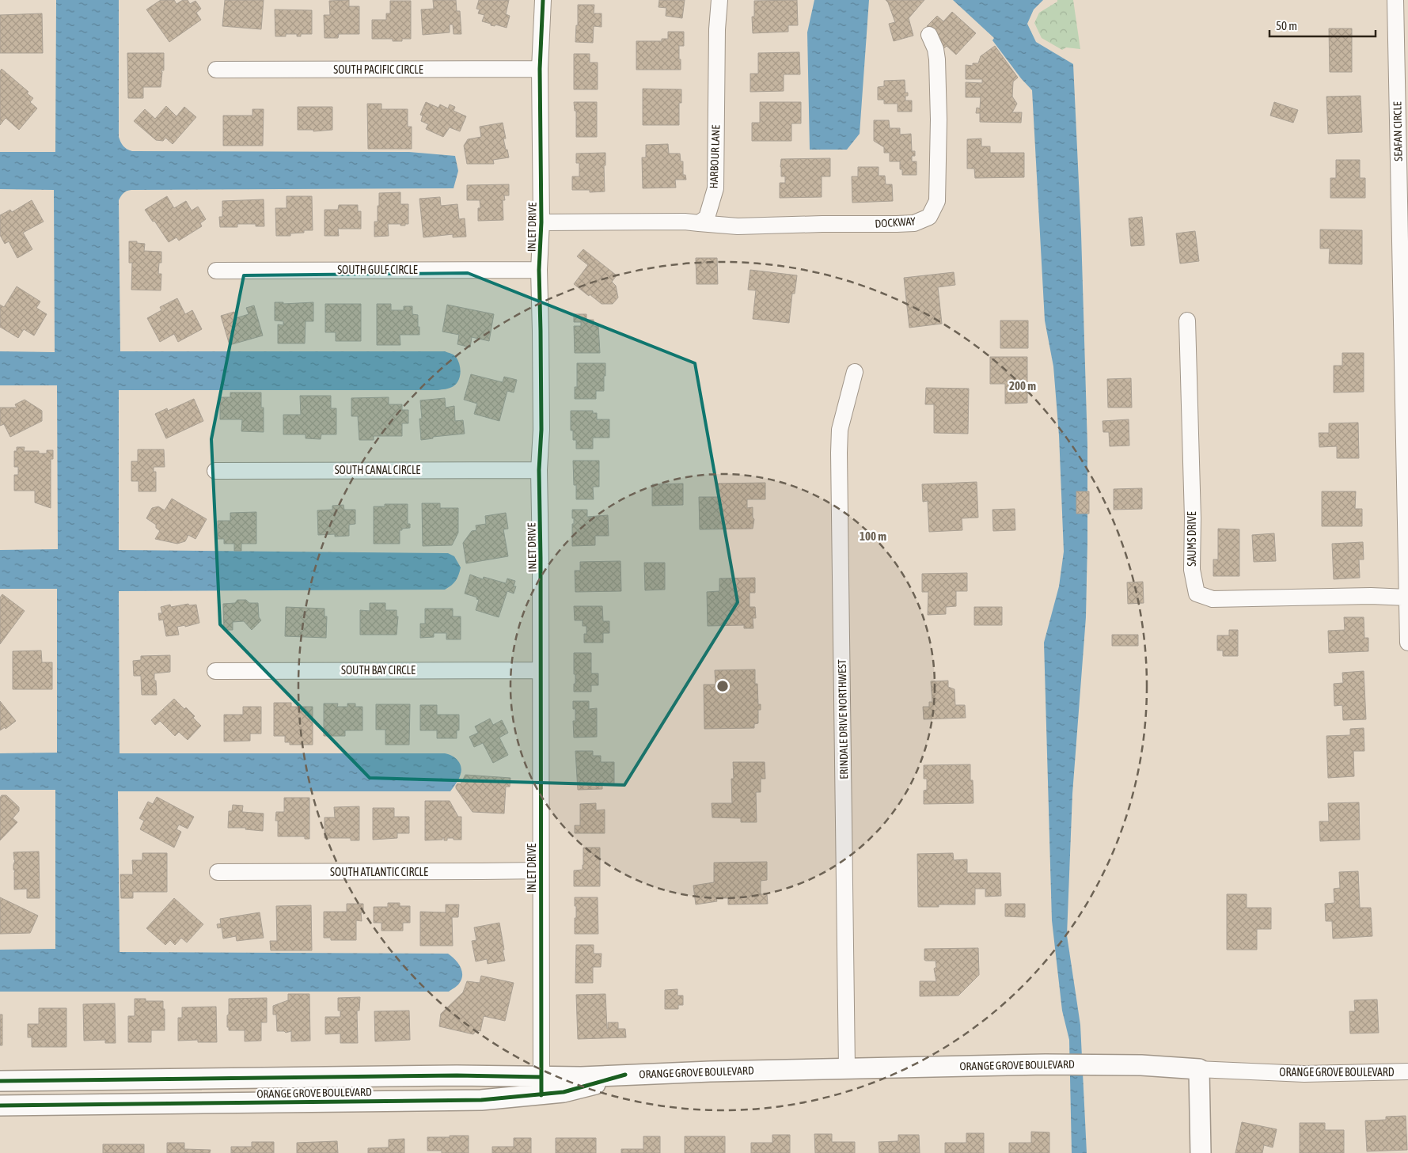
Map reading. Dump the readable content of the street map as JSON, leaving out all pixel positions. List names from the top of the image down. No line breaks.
{"streets":{"street":["SOUTH PACIFIC CIRCLE","SEAFAN CIRCLE","HARBOUR LANE","DOCKWAY","INLET DRIVE","SOUTH GULF CIRCLE","SOUTH CANAL CIRCLE","SAUMS DRIVE","SOUTH BAY CIRCLE","ERINDALE DRIVE NORTHWEST","SOUTH ATLANTIC CIRCLE","ORANGE GROVE BOULEVARD"]},"crossings":[["SOUTH PACIFIC CIRCLE","INLET DRIVE"],["SEAFAN CIRCLE","SAUMS DRIVE"],["HARBOUR LANE","DOCKWAY"],["INLET DRIVE","SOUTH GULF CIRCLE"],["INLET DRIVE","SOUTH CANAL CIRCLE"],["INLET DRIVE","SOUTH BAY CIRCLE"],["INLET DRIVE","SOUTH ATLANTIC CIRCLE"],["INLET DRIVE","ORANGE GROVE BOULEVARD"],["ERINDALE DRIVE NORTHWEST","ORANGE GROVE BOULEVARD"]],"scale_bar":"50 m","rings":["200 m","100 m"]}
